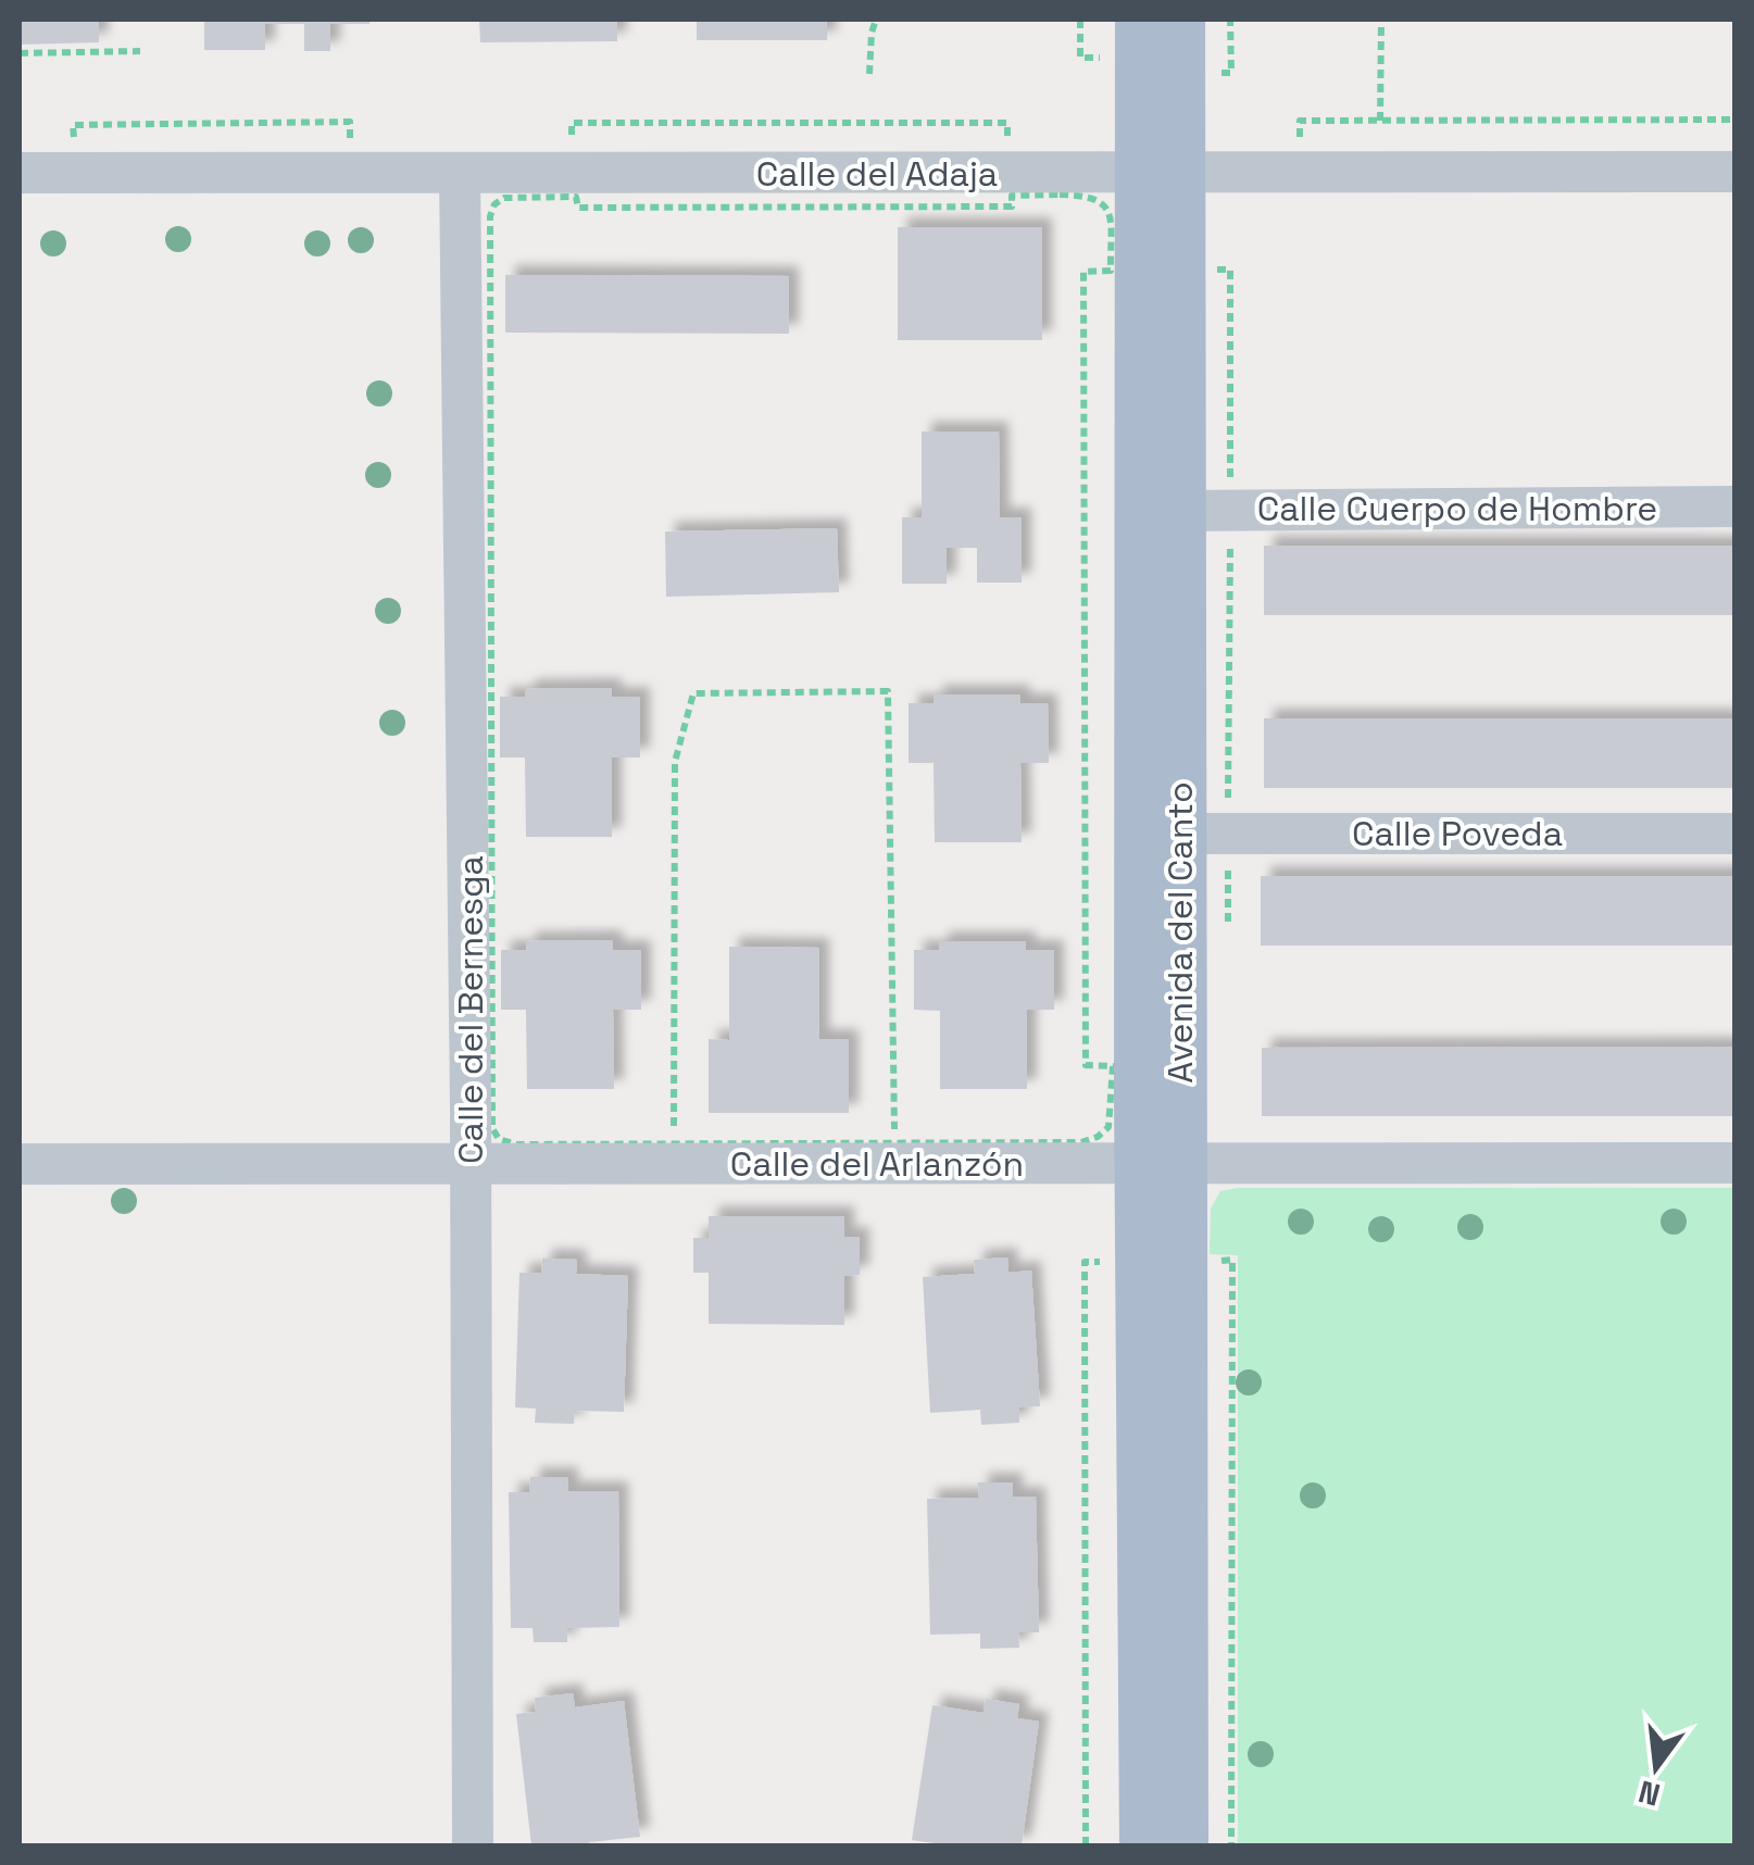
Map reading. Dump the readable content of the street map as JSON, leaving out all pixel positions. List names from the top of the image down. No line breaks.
{"streets":{"main road":["Avenida del Canto"],"street":["Calle del Adaja","Calle Cuerpo de Hombre","Calle Poveda","Calle del Bernesga","Calle del Arlanzón"]},"crossings":[["Calle del Adaja","Avenida del Canto"],["Calle del Adaja","Calle del Bernesga"],["Calle Cuerpo de Hombre","Avenida del Canto"],["Calle Poveda","Avenida del Canto"],["Avenida del Canto","Calle del Arlanzón"],["Calle del Bernesga","Calle del Arlanzón"]],"north":"bottom"}
